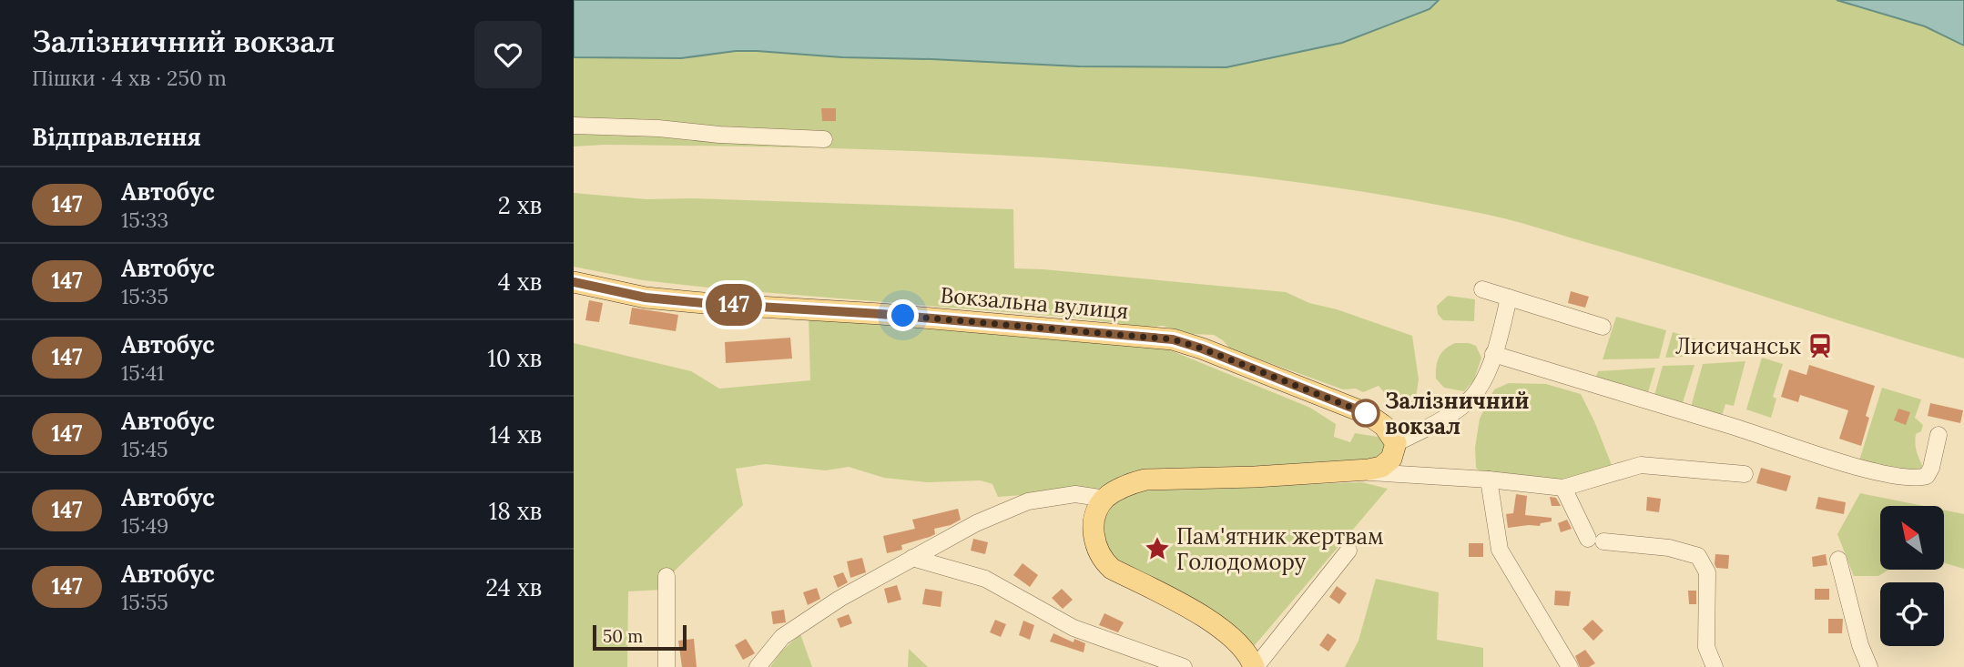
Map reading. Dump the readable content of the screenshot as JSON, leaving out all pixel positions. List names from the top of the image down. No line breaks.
{"streets":{"main road":["Вокзальна вулиця"]},"places":{"station":["Лисичанськ"],"other":["Залізничний вокзал"],"place":["Пам'ятник жертвам Голодомору"]},"lines":["bus line 147"],"scale_bar":"50 m","north":"top left","page":{"heading":[["Залізничний вокзал","Пішки · 4 хв · 250 m"],"Відправлення"],"on_map":"147","list":[{"mark":"147","name":"Автобус","note":"15:33","value":"2 хв"},{"mark":"147","name":"Автобус","note":"15:35","value":"4 хв"},{"mark":"147","name":"Автобус","note":"15:41","value":"10 хв"},{"mark":"147","name":"Автобус","note":"15:45","value":"14 хв"},{"mark":"147","name":"Автобус","note":"15:49","value":"18 хв"},{"mark":"147","name":"Автобус","note":"15:55","value":"24 хв"}],"scale":"50 m"}}
